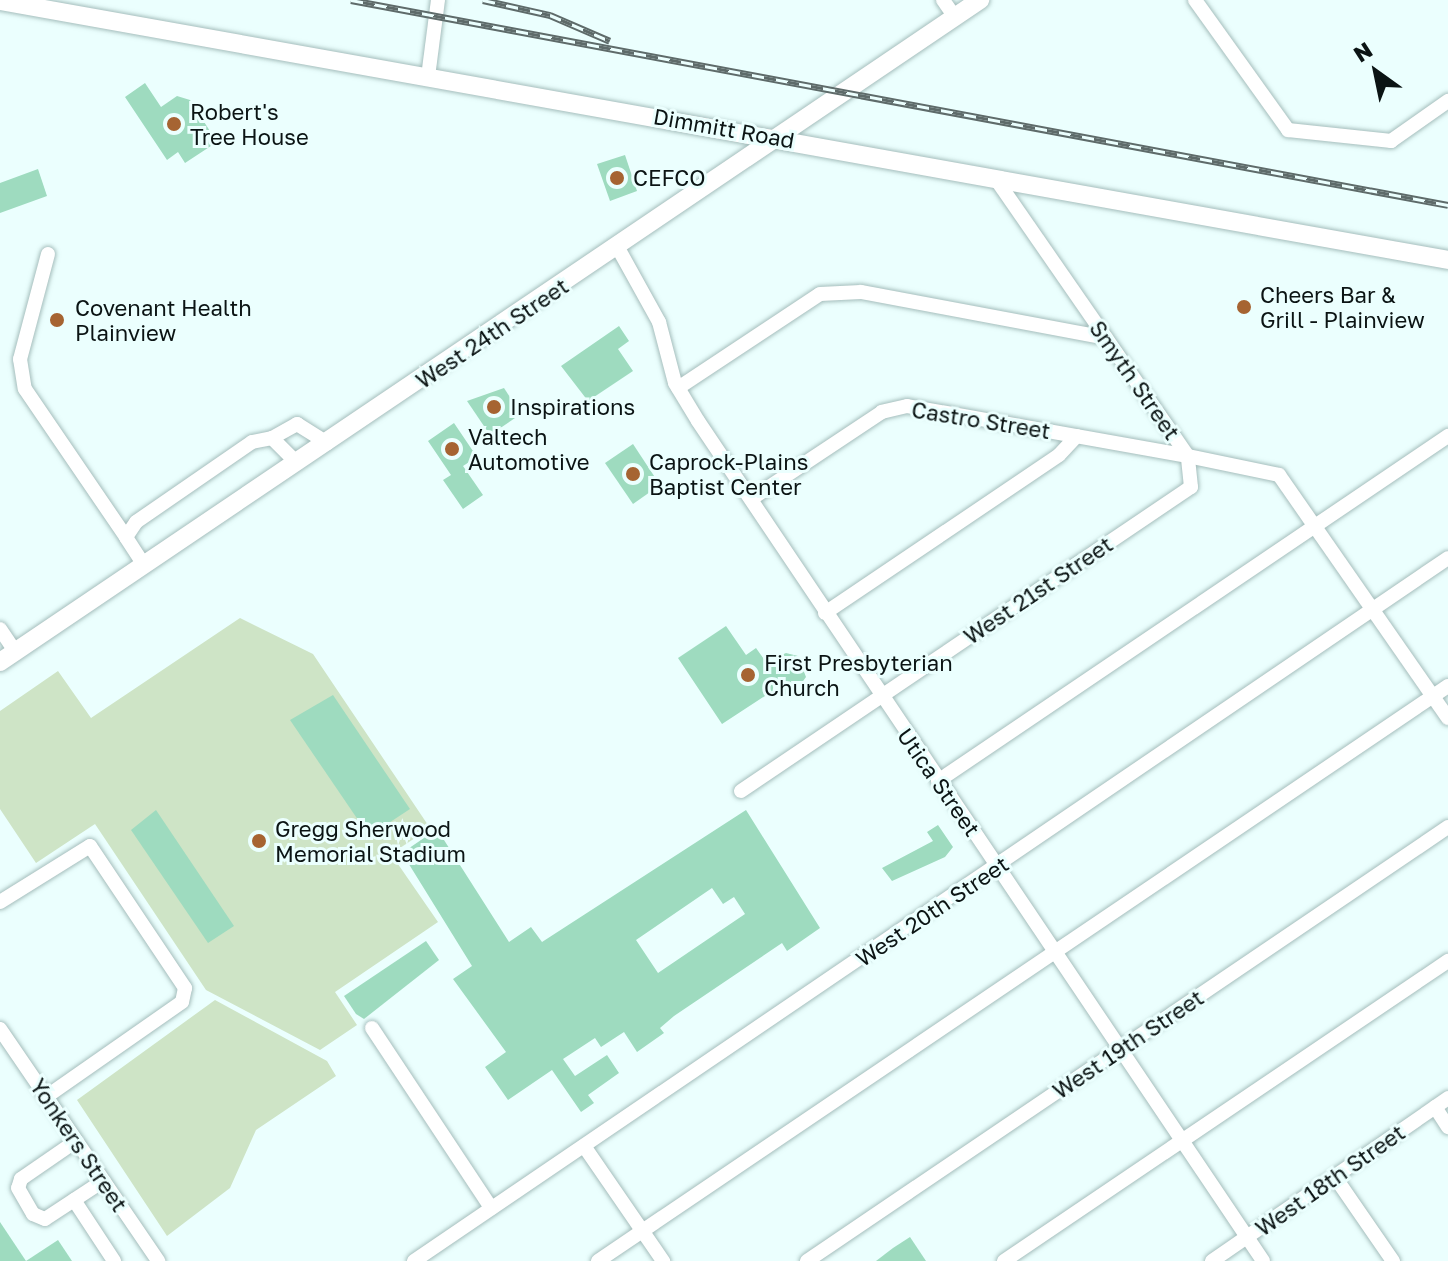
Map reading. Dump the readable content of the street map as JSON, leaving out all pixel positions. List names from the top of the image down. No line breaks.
{"streets":{"main road":["Dimmitt Road","West 24th Street"],"street":["Smyth Street","Castro Street","West 21st Street","Utica Street","West 20th Street","West 19th Street","Yonkers Street","West 18th Street"]},"crossings":[["Dimmitt Road","West 24th Street"],["Dimmitt Road","Smyth Street"],["West 24th Street","Utica Street"],["Smyth Street","Castro Street"],["Smyth Street","West 21st Street"],["Smyth Street","West 20th Street"],["Castro Street","West 21st Street"],["Castro Street","Utica Street"],["West 21st Street","Utica Street"],["Utica Street","West 20th Street"],["Utica Street","West 19th Street"],["Utica Street","West 18th Street"]],"places":["Robert's Tree House","CEFCO","Cheers Bar & Grill - Plainview","Covenant Health Plainview","Inspirations","Valtech Automotive","Caprock-Plains Baptist Center","First Presbyterian Church","Gregg Sherwood Memorial Stadium"],"north":"top left"}
